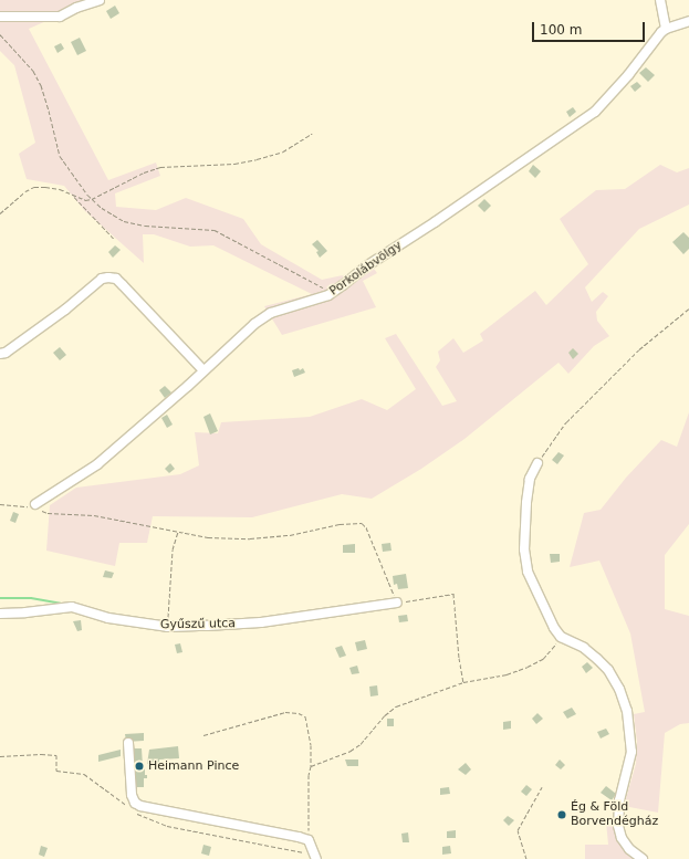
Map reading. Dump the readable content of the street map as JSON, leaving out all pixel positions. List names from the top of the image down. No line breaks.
{"streets":{"street":["Porkolábvölgy","Gyűszű utca"]},"places":["Heimann Pince","Ég & Föld Borvendégház"],"scale_bar":"100 m"}
